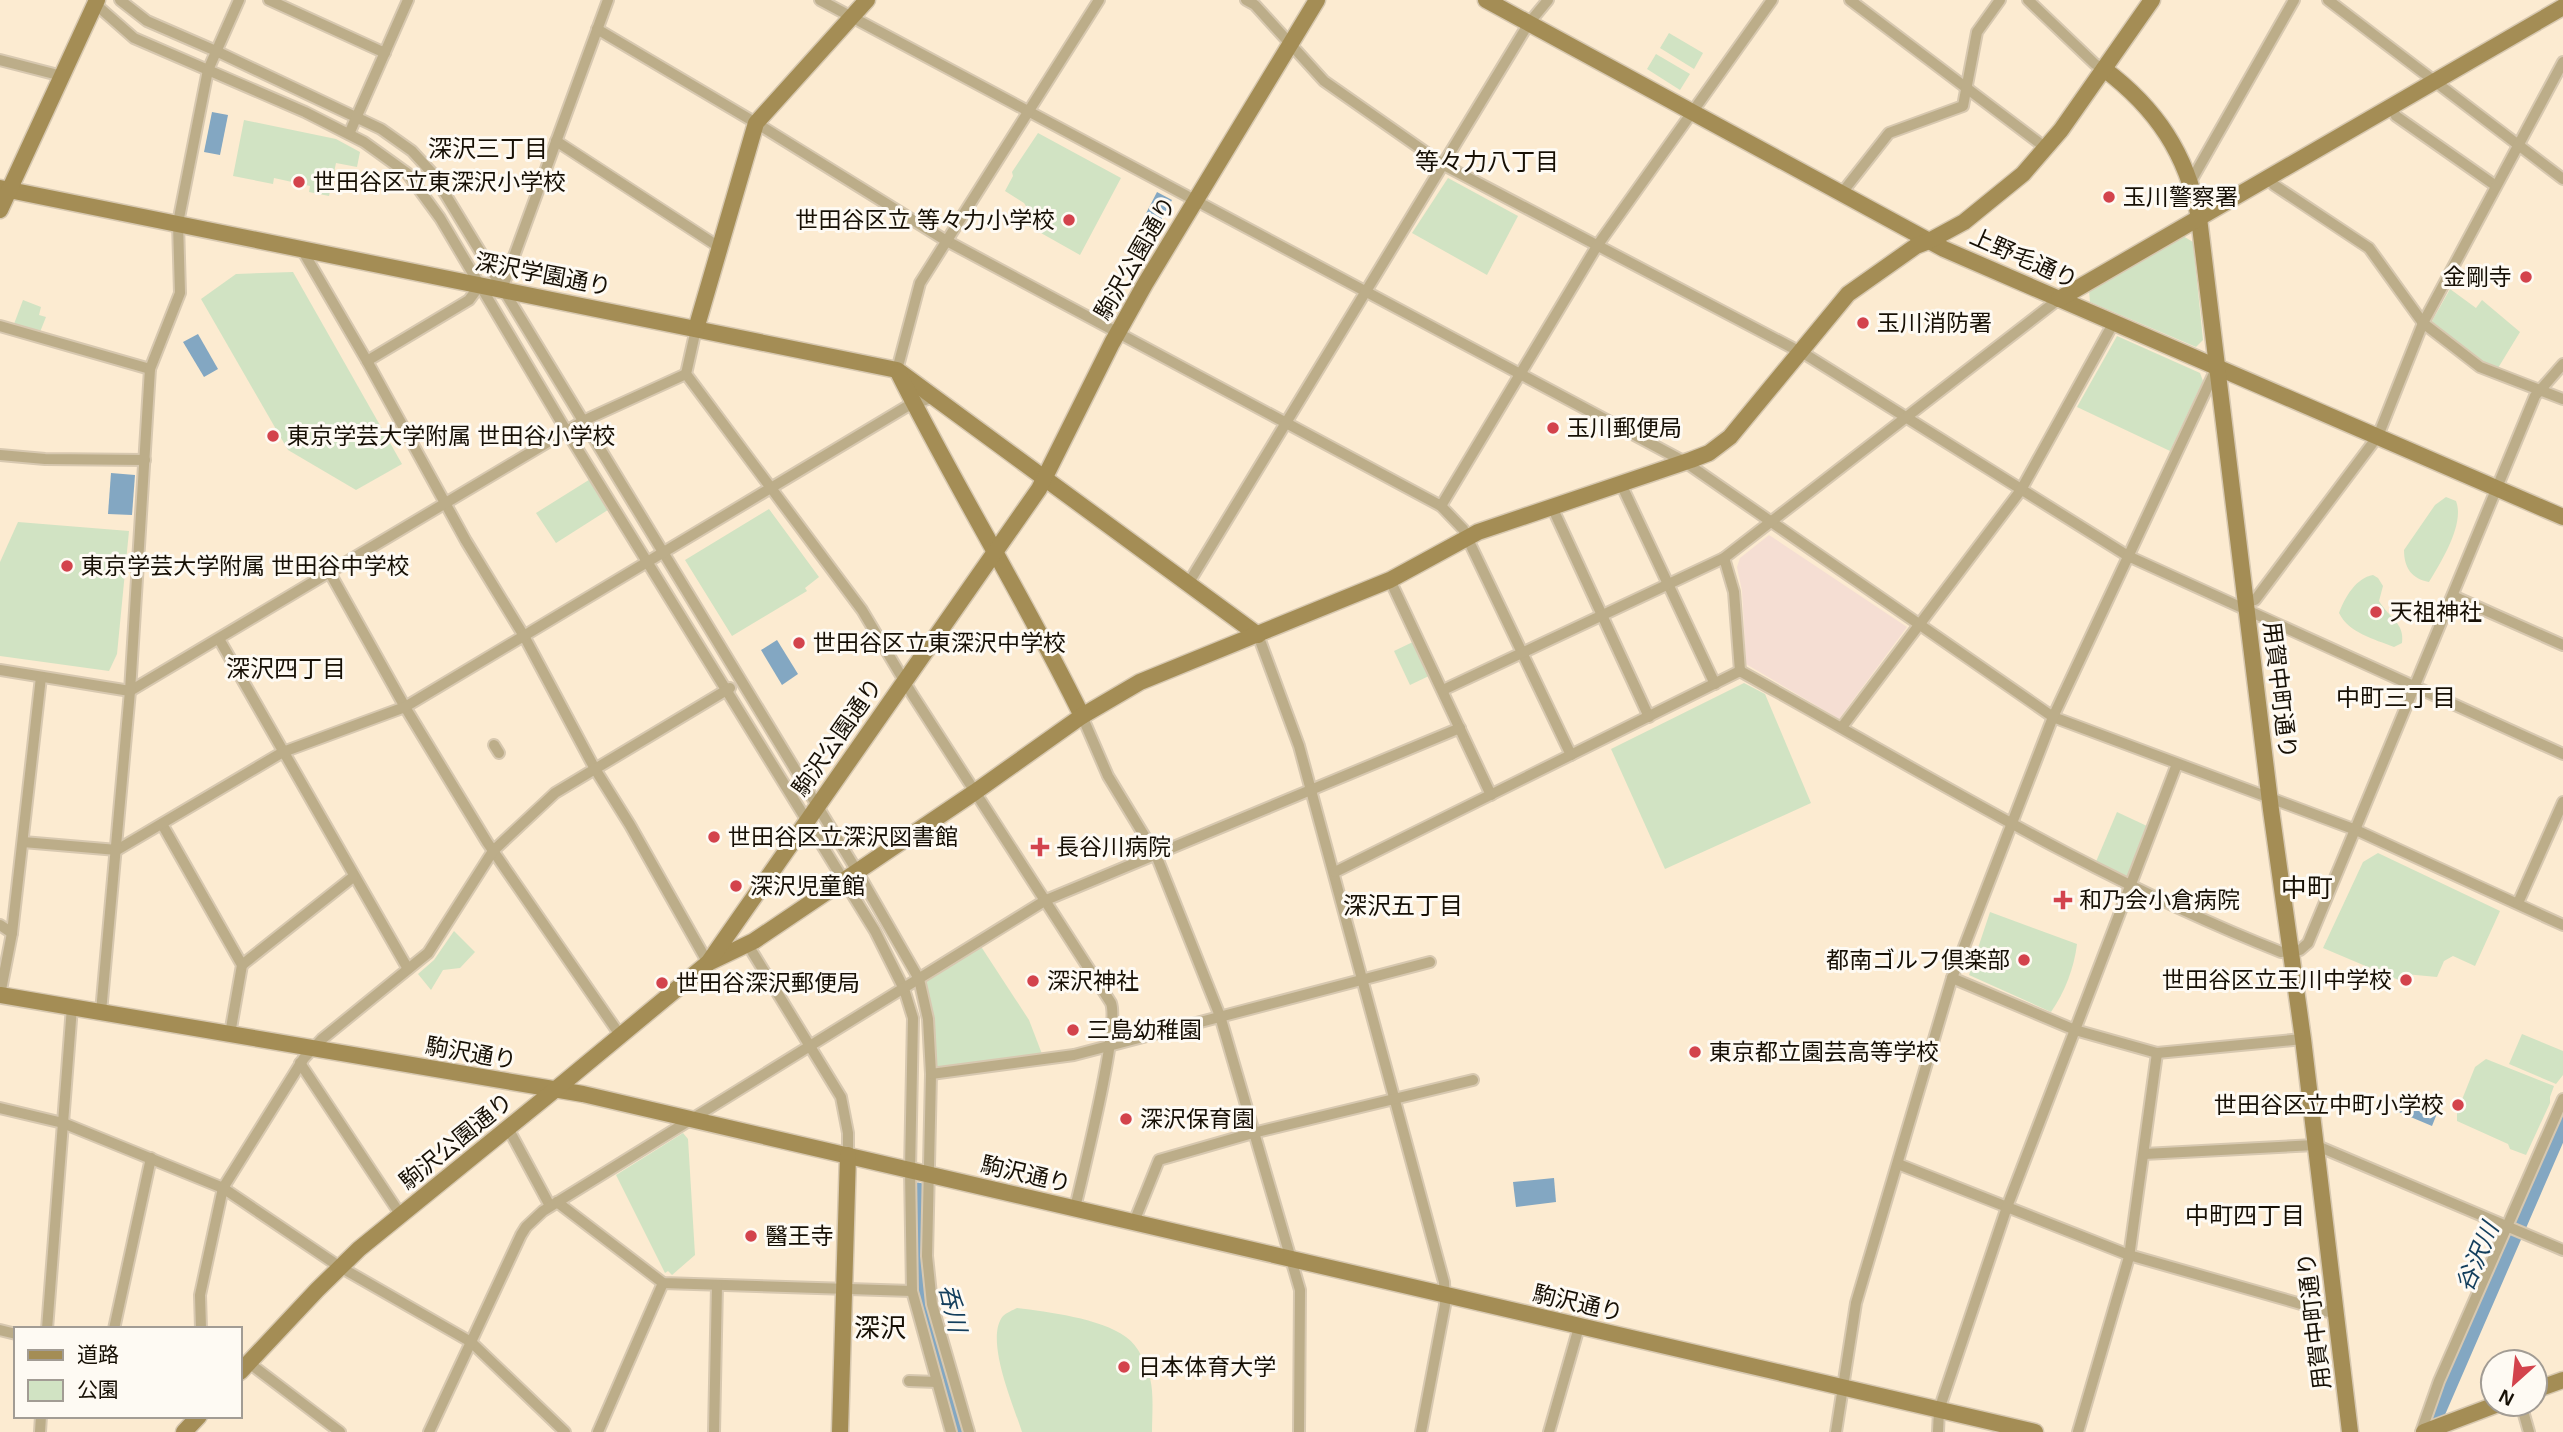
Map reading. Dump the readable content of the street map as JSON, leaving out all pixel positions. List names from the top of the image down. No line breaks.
{"streets":{"street":["駒沢公園通り","上野毛通り","深沢学園通り","用賀中町通り","駒沢通り"]},"crossings":[["駒沢公園通り","深沢学園通り"],["駒沢公園通り","駒沢通り"],["上野毛通り","用賀中町通り"]],"districts":["深沢三丁目","等々力八丁目","深沢四丁目","中町三丁目","中町","深沢五丁目","中町四丁目","深沢"],"water":["谷沢川","呑川"],"places":{"other":["世田谷区立東深沢小学校","玉川警察署","世田谷区立 等々力小学校","金剛寺","玉川消防署","玉川郵便局","東京学芸大学附属 世田谷小学校","東京学芸大学附属 世田谷中学校","天祖神社","世田谷区立東深沢中学校","世田谷区立深沢図書館","深沢児童館","都南ゴルフ倶楽部","世田谷区立玉川中学校","深沢神社","世田谷深沢郵便局","三島幼稚園","東京都立園芸高等学校","世田谷区立中町小学校","深沢保育園","醫王寺","日本体育大学"],"health":["長谷川病院","和乃会小倉病院"]},"legend":["道路","公園"],"north":"bottom left"}
